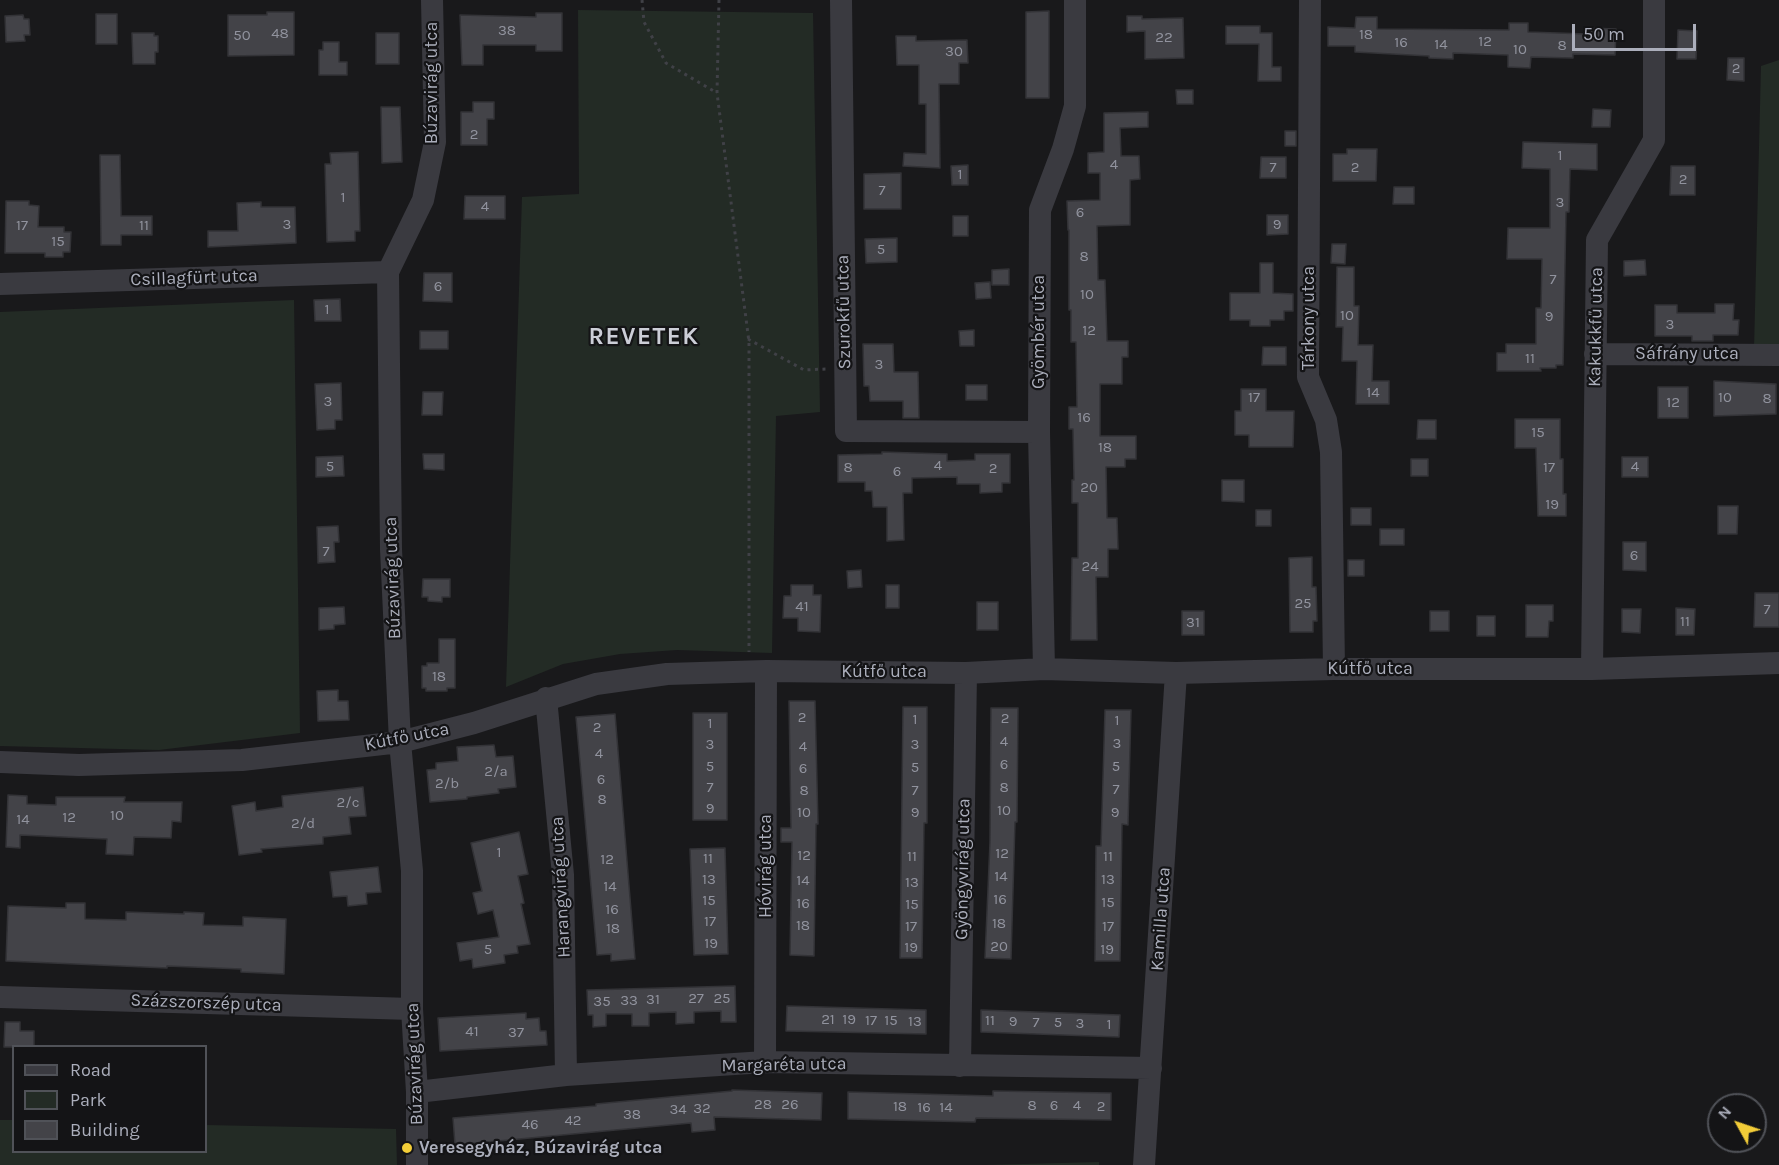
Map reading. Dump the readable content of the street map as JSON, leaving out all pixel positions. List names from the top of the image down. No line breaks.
{"streets":{"street":["Búzavirág utca","Csillagfürt utca","Szurokfű utca","Tárkony utca","Kakukkfű utca","Gyömbér utca","Sáfrány utca","Kútfő utca","Hóvirág utca","Gyöngyvirág utca","Harangvirág utca","Kamilla utca","Százszorszép utca","Margaréta utca"]},"crossings":[["Búzavirág utca","Csillagfürt utca"],["Búzavirág utca","Kútfő utca"],["Búzavirág utca","Százszorszép utca"],["Búzavirág utca","Margaréta utca"],["Szurokfű utca","Gyömbér utca"],["Tárkony utca","Kútfő utca"],["Kakukkfű utca","Sáfrány utca"],["Kakukkfű utca","Kútfő utca"],["Gyömbér utca","Kútfő utca"],["Kútfő utca","Hóvirág utca"],["Kútfő utca","Gyöngyvirág utca"],["Kútfő utca","Harangvirág utca"],["Kútfő utca","Kamilla utca"],["Hóvirág utca","Margaréta utca"],["Gyöngyvirág utca","Margaréta utca"],["Harangvirág utca","Margaréta utca"],["Kamilla utca","Margaréta utca"]],"districts":["REVETEK"],"places":["Veresegyház, Búzavirág utca"],"house_numbers":["38","48","18","50","22","12","16","14","8","10","30","2","2","1","4","7","2","1","2","7","1","3","4","6","3","9","17","11","15","5","8","7","6","10","1","10","9","3","12","11","3","14","17","10","8","3","12","16","15","18","4","5","4","8","17","2","6","20","19","7","6","24","25","41","7","11","31","18","2","2","1","1","1","2","4","3","3","3","4","4","6","5","5","5","6","2/a","6","2/b","7","8","7","8","7","8","2/c","9","10","10","9","9","10","12","14","2/d","1","12","12","11","11","11","12","14","13","13","14","13","14","16","15","15","16","15","16","17","18","18","17","17","18","19","20","19","5","19","27","25","31","33","35","21","19","17","15","11","13","9","7","5","3","1","41","37","28","26","8","6","4","18","2","16","14","32","34","38","42","46"],"legend":["Road","Park","Building"],"scale_bar":"50 m","north":"top left"}
